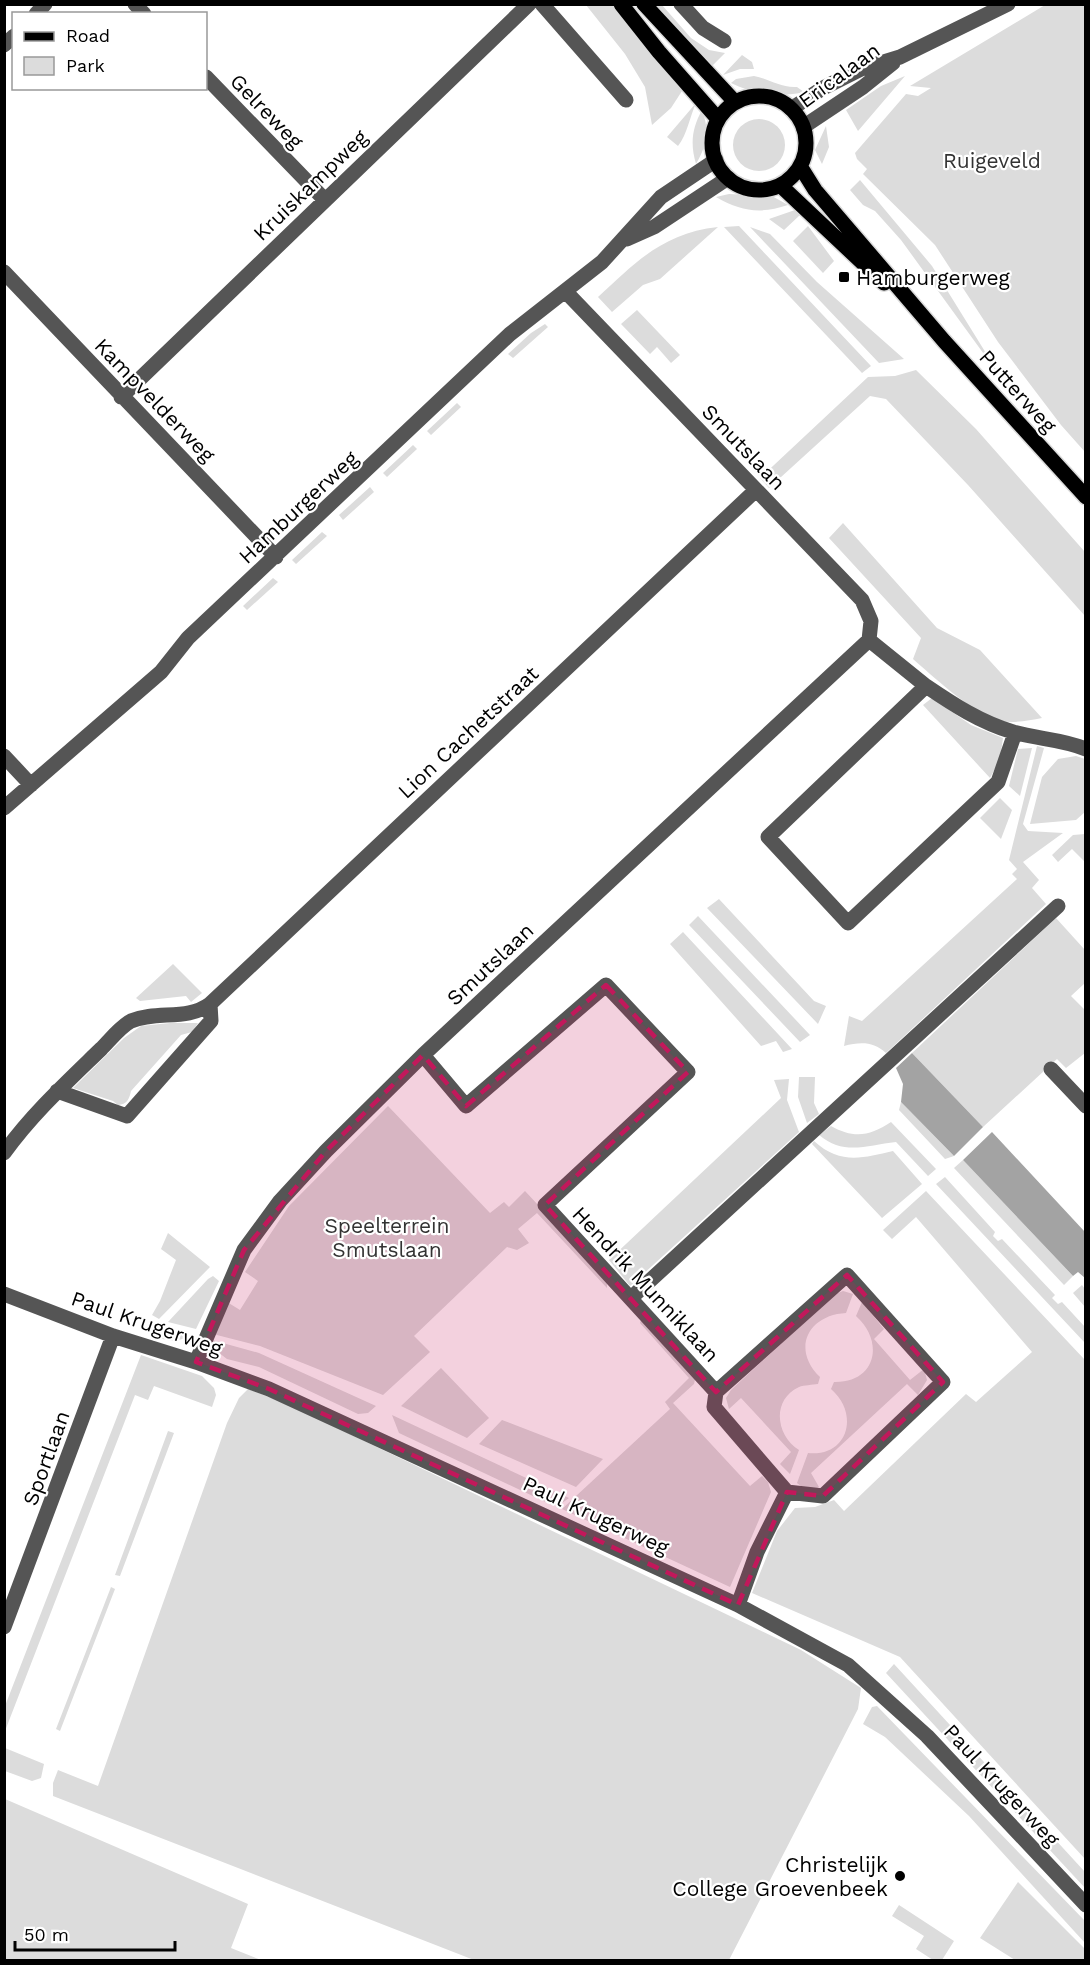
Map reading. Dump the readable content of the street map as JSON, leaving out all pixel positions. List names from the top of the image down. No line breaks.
{"streets":{"main road":["Putterweg"],"street":["Ericalaan","Gelreweg","Kruiskampweg","Kampvelderweg","Smutslaan","Hamburgerweg","Lion Cachetstraat","Hendrik Munniklaan","Paul Krugerweg","Sportlaan"]},"crossings":[["Ericalaan","Putterweg"],["Ericalaan","Hamburgerweg"],["Gelreweg","Kruiskampweg"],["Kruiskampweg","Kampvelderweg"],["Putterweg","Hamburgerweg"],["Kampvelderweg","Hamburgerweg"],["Smutslaan","Hamburgerweg"],["Smutslaan","Lion Cachetstraat"],["Smutslaan","Hendrik Munniklaan"],["Smutslaan","Paul Krugerweg"],["Paul Krugerweg","Sportlaan"]],"parks":["Ruigeveld","Speelterrein Smutslaan"],"places":{"transit":["Hamburgerweg"],"other":["Christelijk College Groevenbeek"]},"legend":["Road","Park"],"scale_bar":"50 m"}
